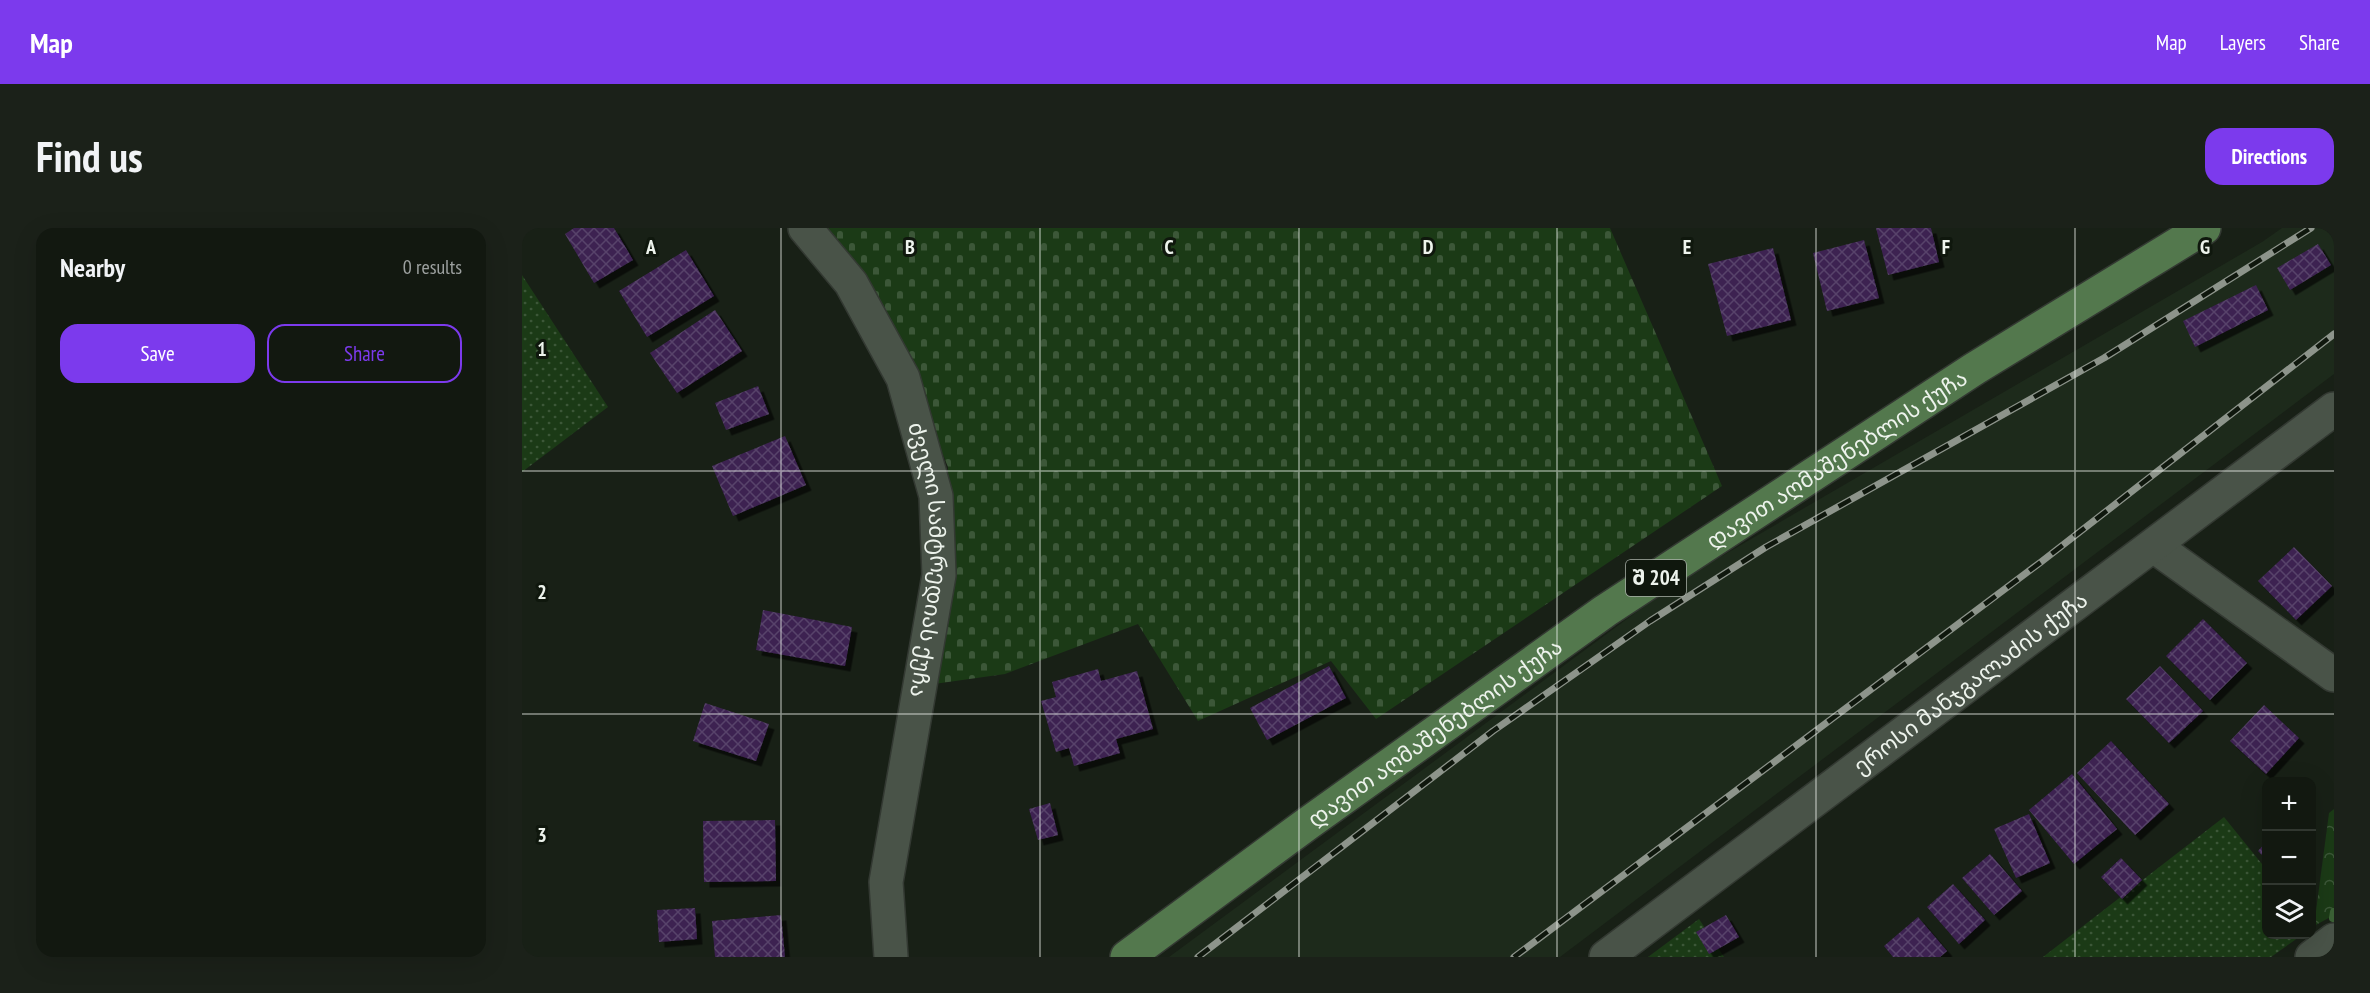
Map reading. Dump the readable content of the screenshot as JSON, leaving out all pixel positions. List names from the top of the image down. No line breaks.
{"streets":{"main road":["დავით აღმაშენებლის ქუჩა","შ 204"],"street":["ძველი სამტრედიას ქუჩა","ეროსი მანჯგალაძის ქუჩა"]},"page":{"header":"Map","nav":["Map","Layers","Share"],"buttons":["Directions",["Save","Share"]],"title":"Find us","heading":["Nearby","0 results"],"map_buttons":["+","−"]},"grid":{"columns":["A","B","C","D","E","F","G"],"rows":["1","2","3"]}}
